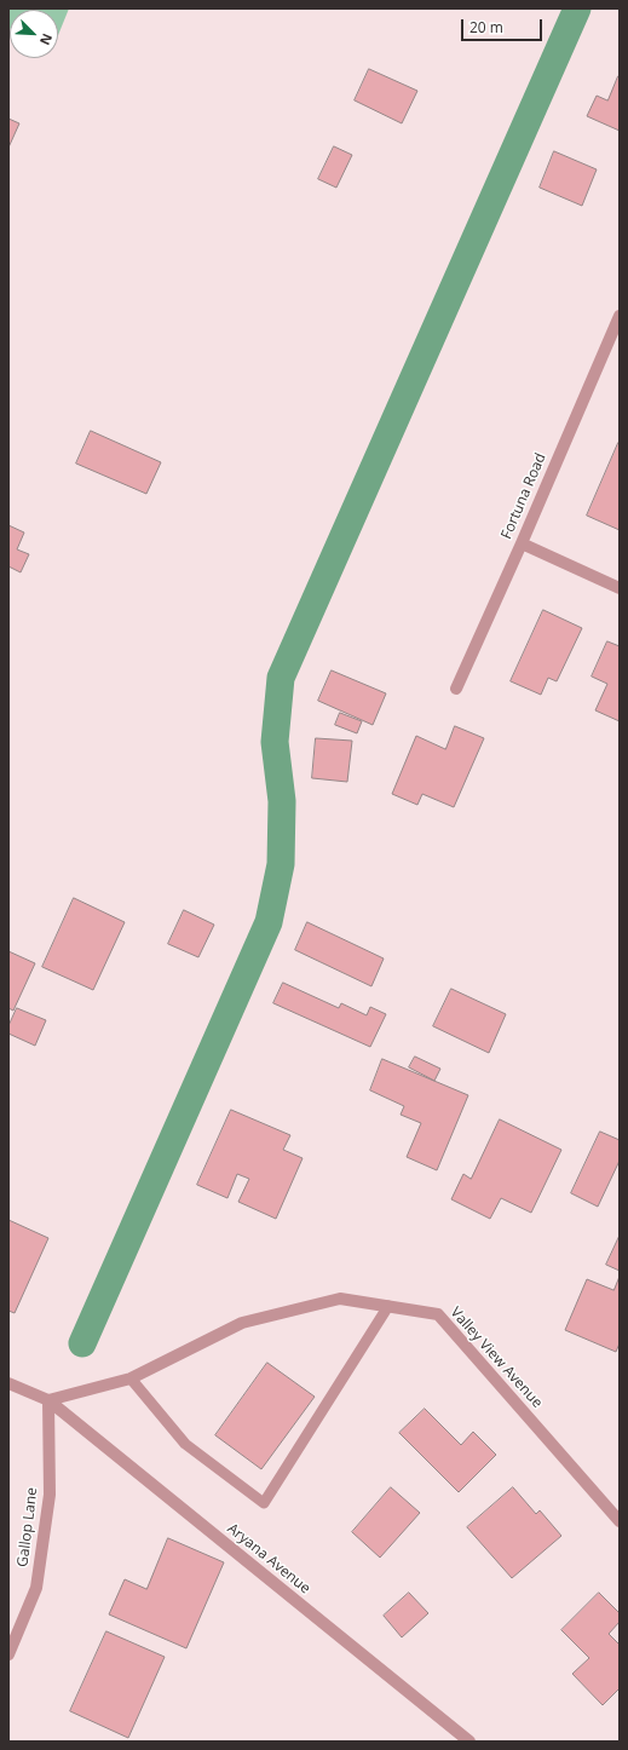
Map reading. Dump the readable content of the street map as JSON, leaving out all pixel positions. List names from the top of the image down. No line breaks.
{"streets":{"street":["Fortuna Road","Valley View Avenue","Gallop Lane","Aryana Avenue"]},"crossings":[["Valley View Avenue","Gallop Lane"],["Valley View Avenue","Aryana Avenue"],["Gallop Lane","Aryana Avenue"]],"scale_bar":"20 m","north":"bottom right"}
